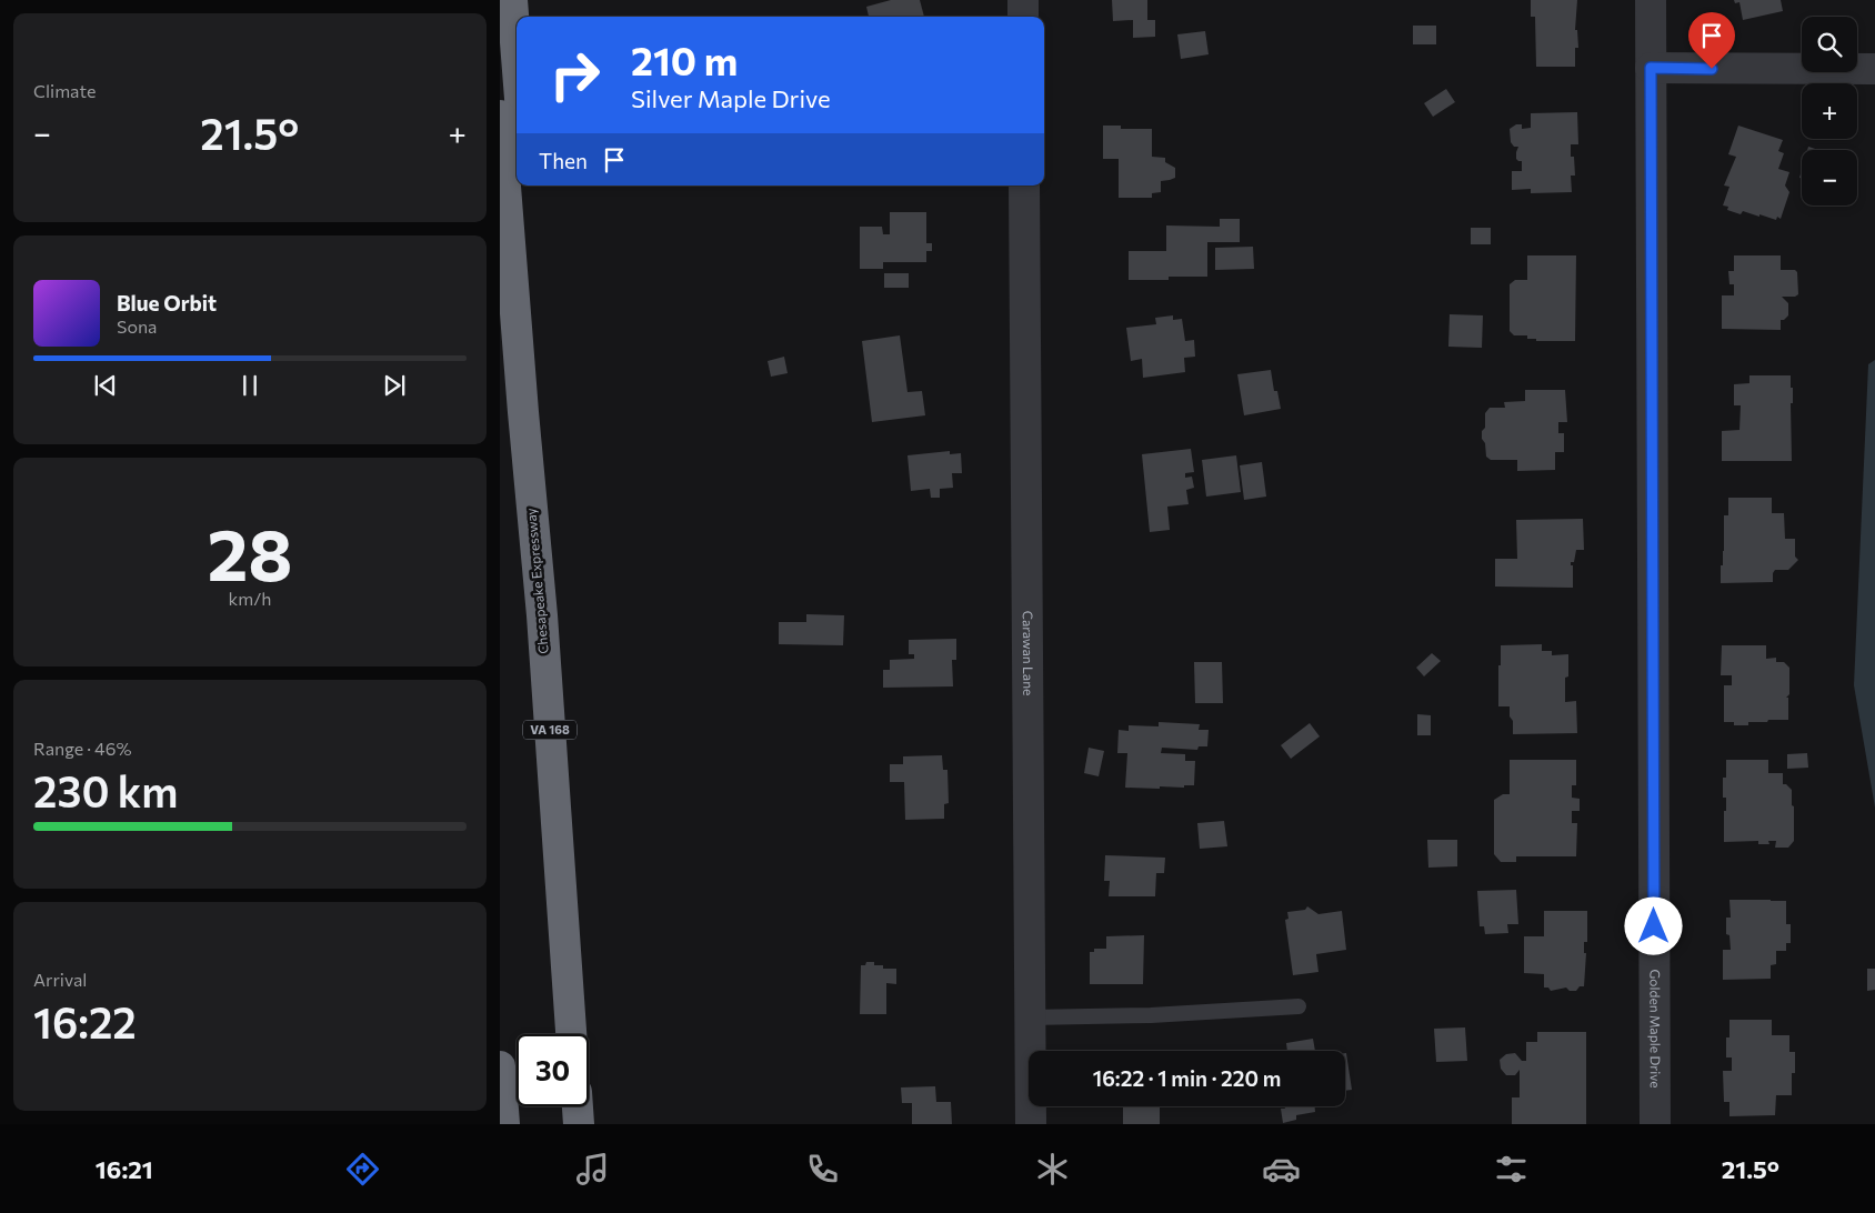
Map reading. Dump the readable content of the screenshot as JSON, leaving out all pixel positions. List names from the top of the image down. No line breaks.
{"streets":{"highway":["Chesapeake Expressway","VA 168"],"street":["Carawan Lane","Golden Maple Drive"]},"page":{"tile":["Climate",["28","km/h"],["Range · 46%","230 km"],["Arrival","16:22"]],"map_buttons":["+","−"],"turn":["210 m","Silver Maple Drive"],"heat":["−","21.5°","+"],"then":"Then","song":["Blue Orbit","Sona"],"limit":"30","trip":"16:22 · 1 min · 220 m","tabs":["16:21","21.5°"]}}
